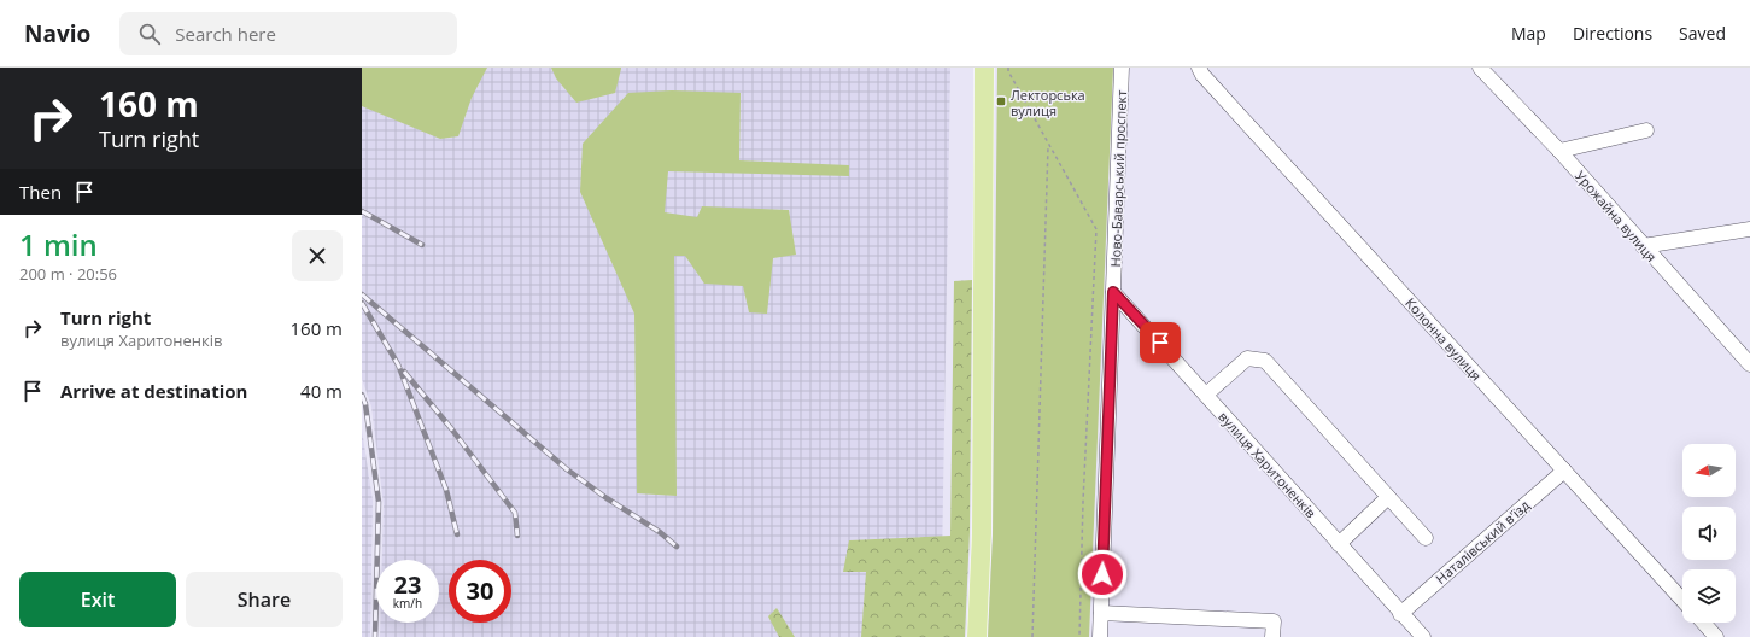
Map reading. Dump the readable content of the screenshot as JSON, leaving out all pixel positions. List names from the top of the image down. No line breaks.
{"streets":{"street":["Ново-Баварський проспект","Урожайна вулиця","Колонна вулиця","вулиця Харитоненків","Наталівський в'їзд"]},"crossings":[["Ново-Баварський проспект","вулиця Харитоненків"],["Колонна вулиця","Наталівський в'їзд"],["вулиця Харитоненків","Наталівський в'їзд"]],"places":{"transit":["Лекторська вулиця"]},"north":"left","page":{"header":"Navio","search":"Search here","nav":["Map","Directions","Saved"],"turn":["160 m","Turn right"],"then":"Then","heading":["1 min","200 m · 20:56"],"list":[{"name":"Turn right","note":"вулиця Харитоненків","value":"160 m"},{"name":"Arrive at destination","value":"40 m"}],"speed":"23 km/h","limit":"30","buttons":["Exit","Share"]}}
